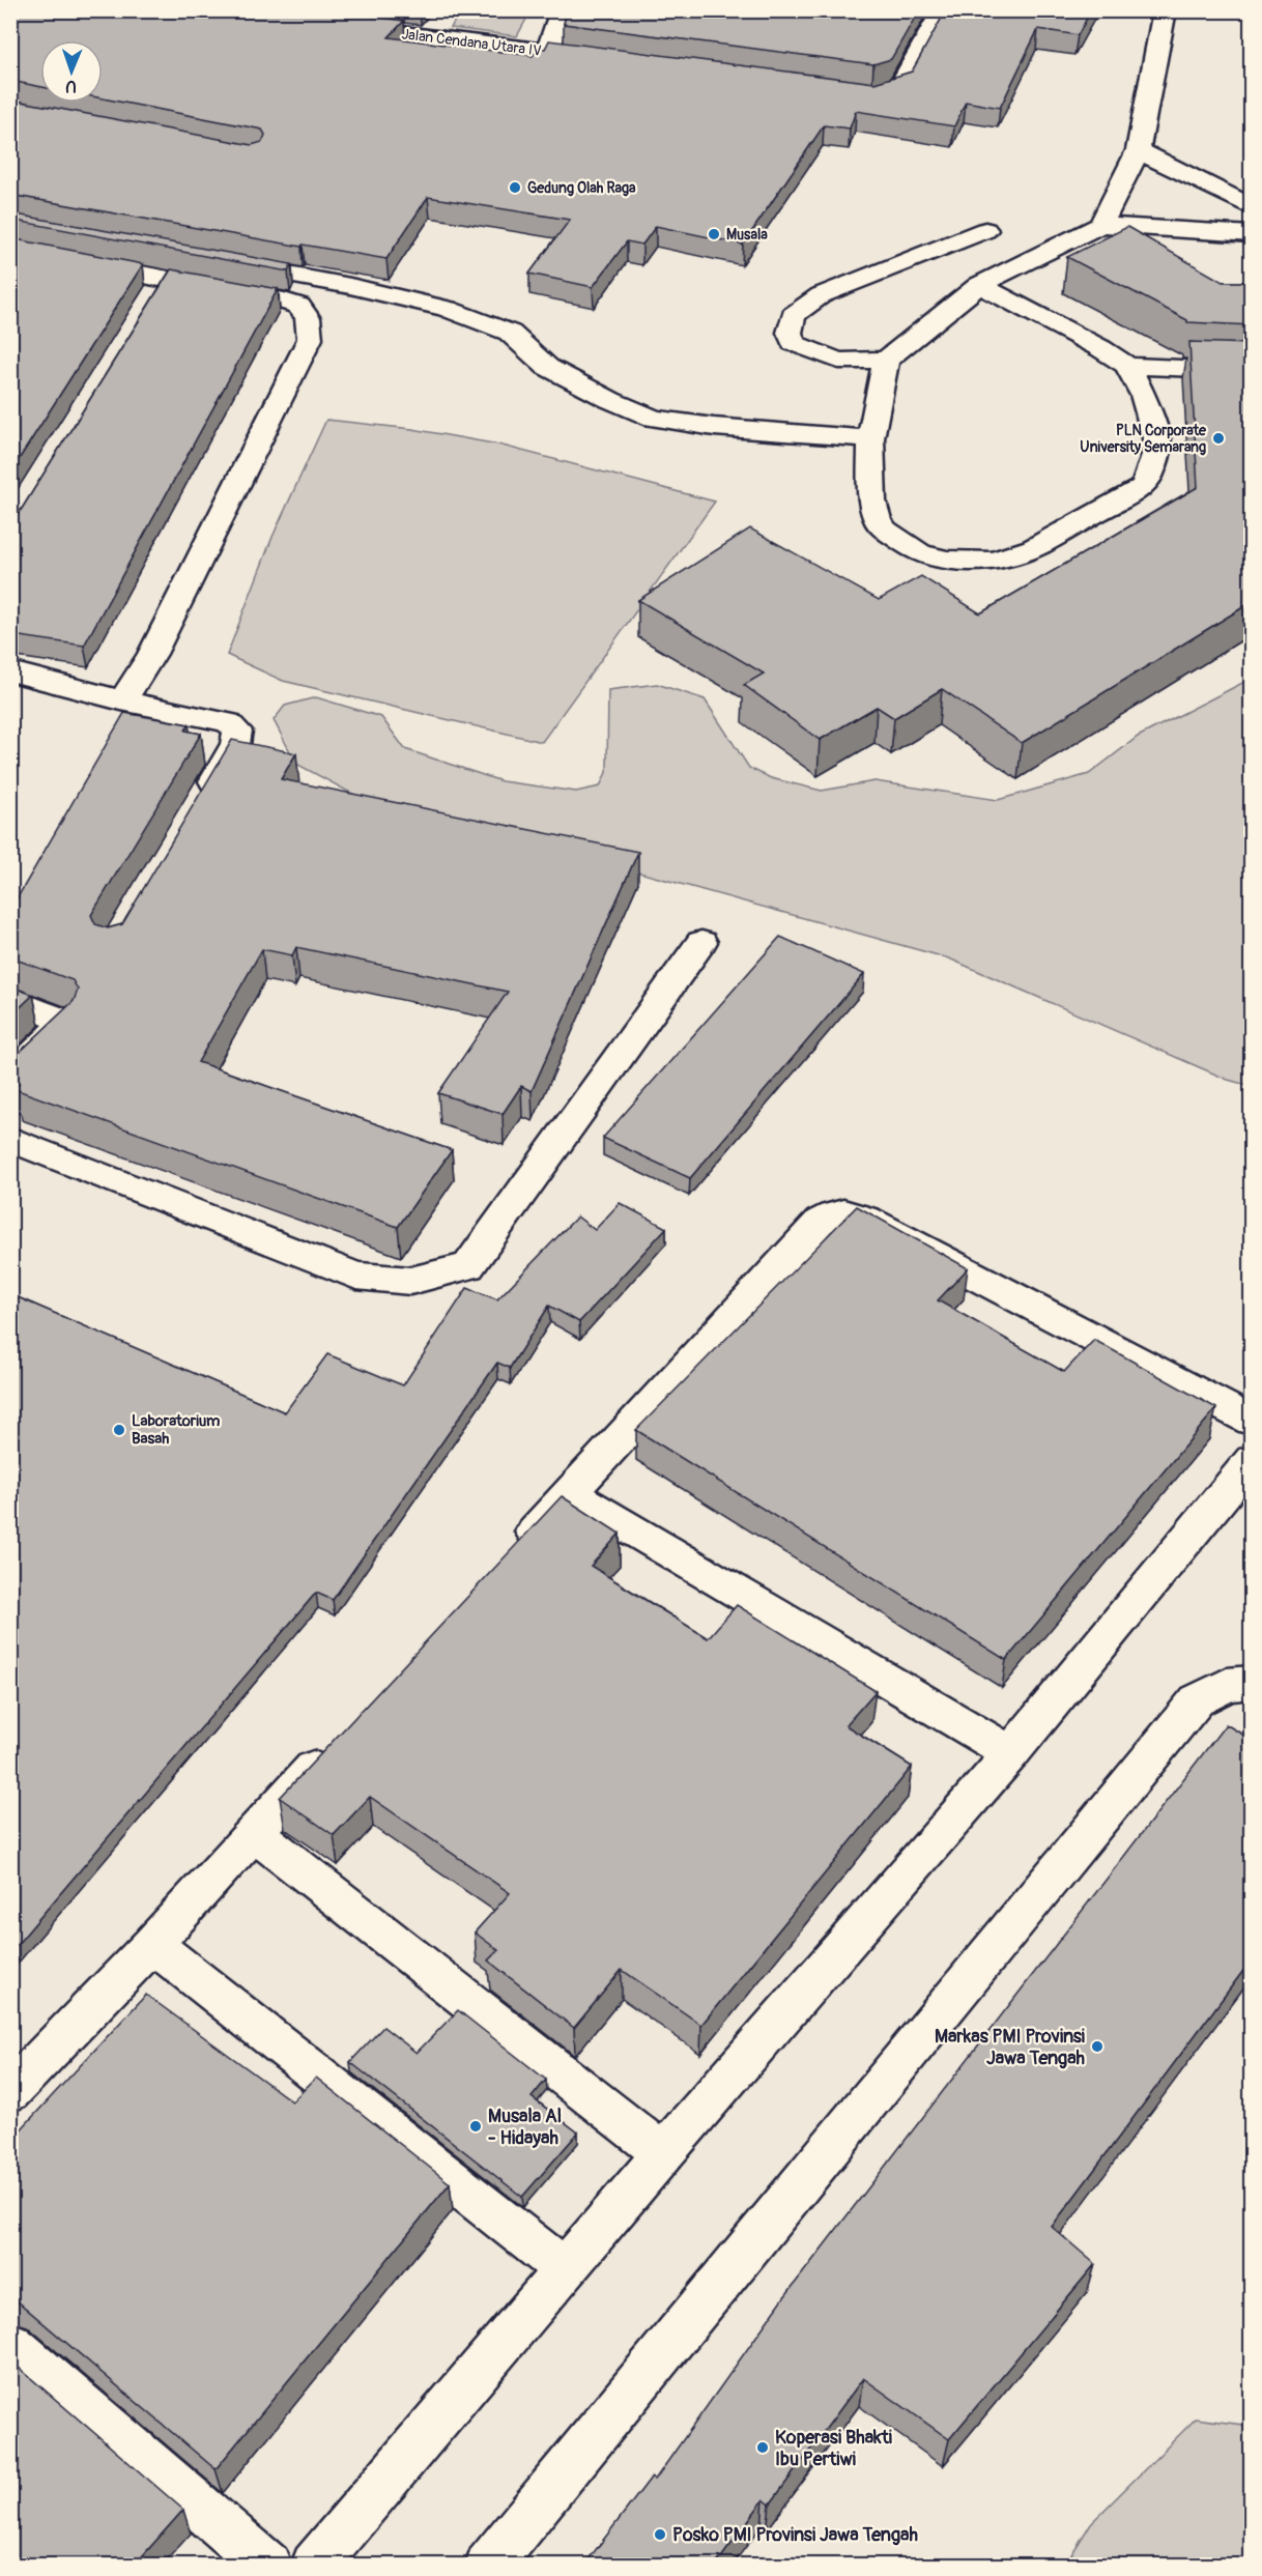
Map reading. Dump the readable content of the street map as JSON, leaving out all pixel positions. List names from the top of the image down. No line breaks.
{"streets":{"street":["Jalan Cendana Utara IV"]},"places":["Gedung Olah Raga","Musala","PLN Corporate University Semarang","Laboratorium Basah","Markas PMI Provinsi Jawa Tengah","Musala Al - Hidayah","Koperasi Bhakti Ibu Pertiwi","Posko PMI Provinsi Jawa Tengah"],"north":"bottom"}
